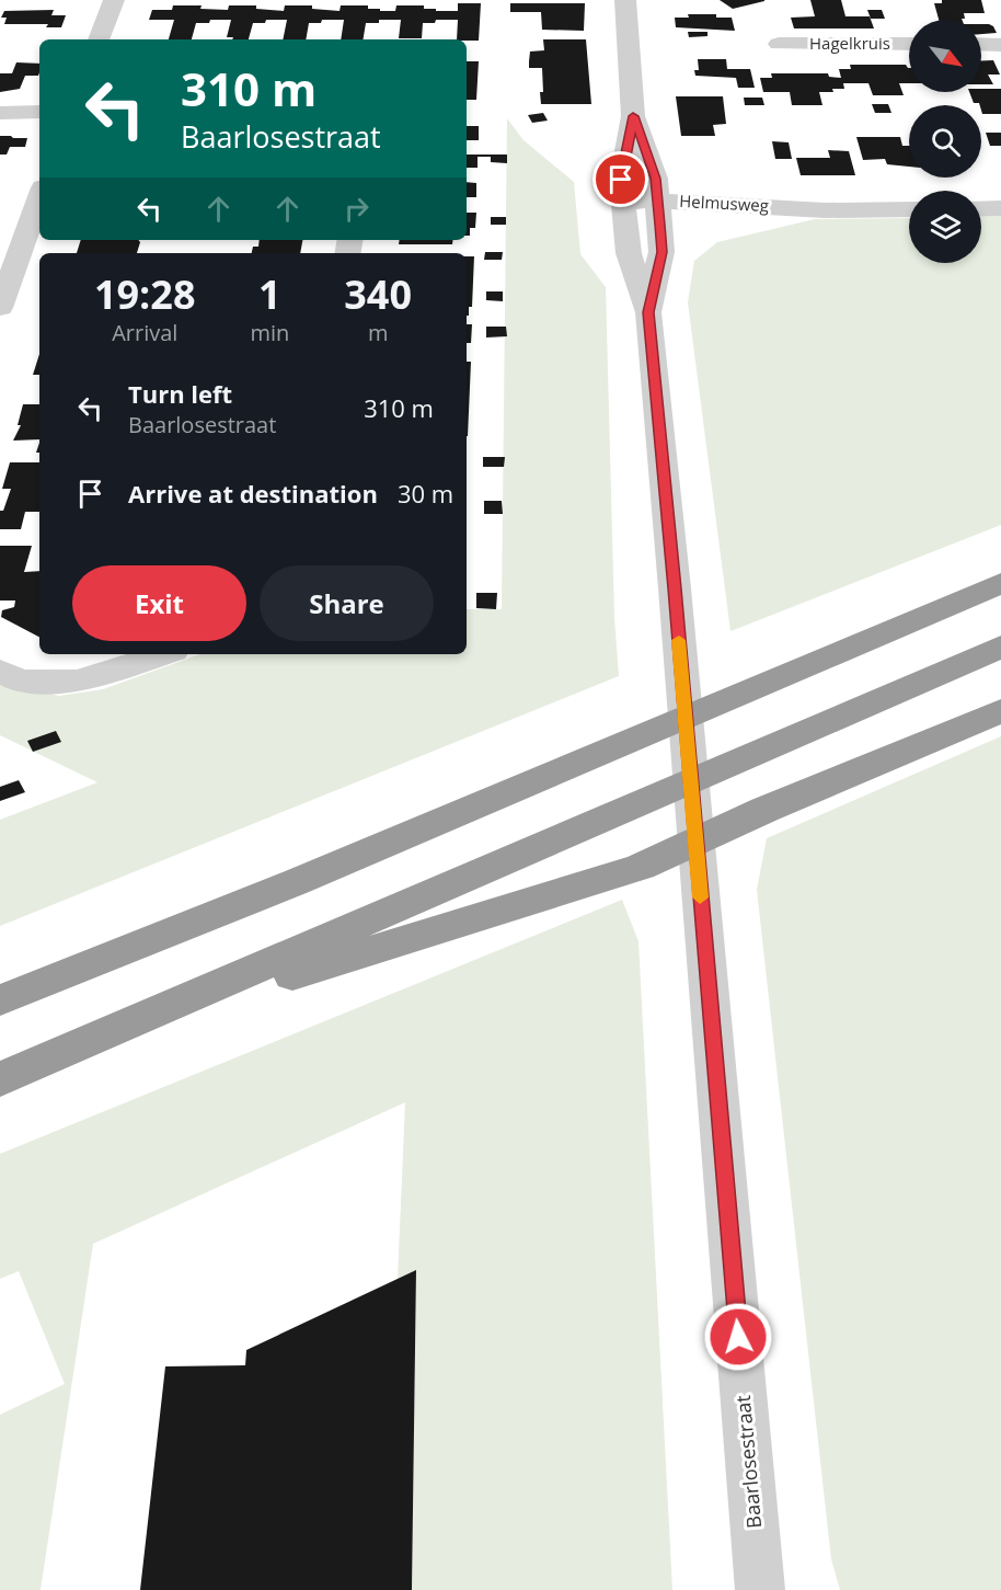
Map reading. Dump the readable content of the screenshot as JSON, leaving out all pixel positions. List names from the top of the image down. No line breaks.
{"streets":{"street":["Hagelkruis","Helmusweg","Baarlosestraat"]},"crossings":[["Helmusweg","Baarlosestraat"]],"north":"bottom right","page":{"turn":["310 m","Baarlosestraat"],"eta":["19:28","Arrival","1","min","340","m"],"list":[{"name":"Turn left","note":"Baarlosestraat","value":"310 m"},{"name":"Arrive at destination","value":"30 m"}],"buttons":["Exit","Share"]}}
